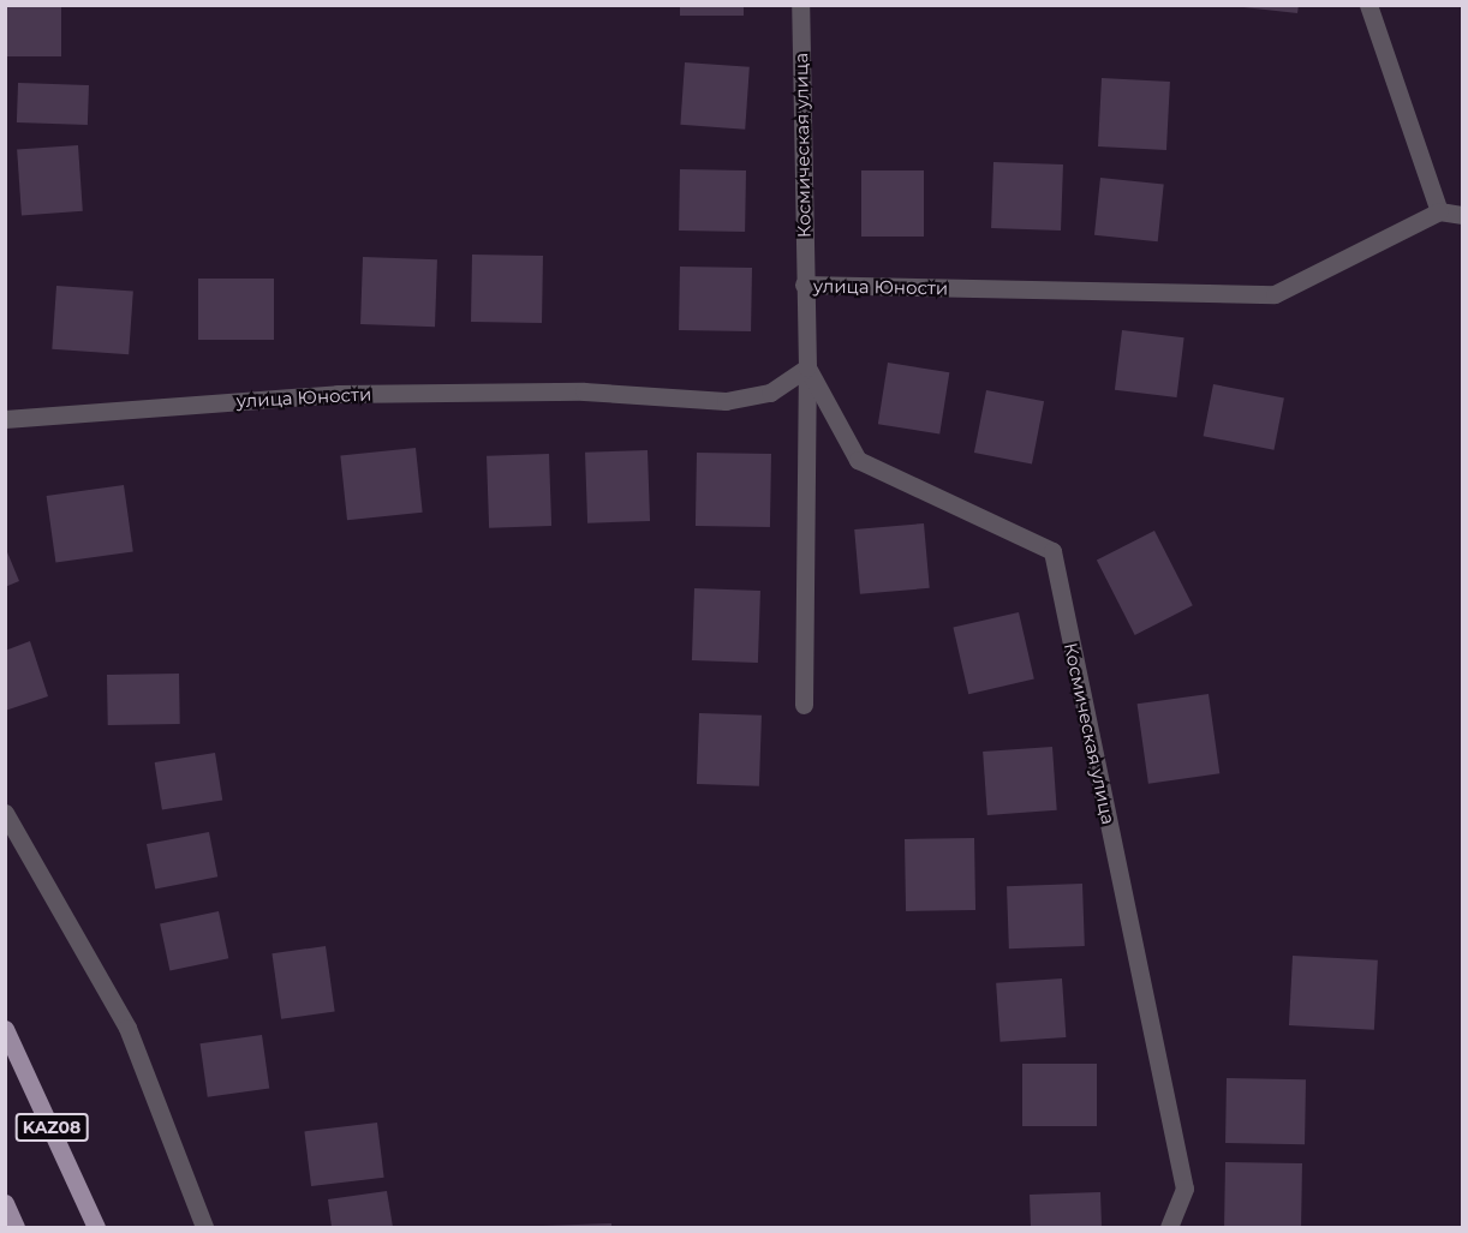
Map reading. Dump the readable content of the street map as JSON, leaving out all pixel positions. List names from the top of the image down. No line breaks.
{"streets":{"main road":["KAZ08"],"street":["Космическая улица","улица Юности"]},"crossings":[["Космическая улица","улица Юности"]]}
